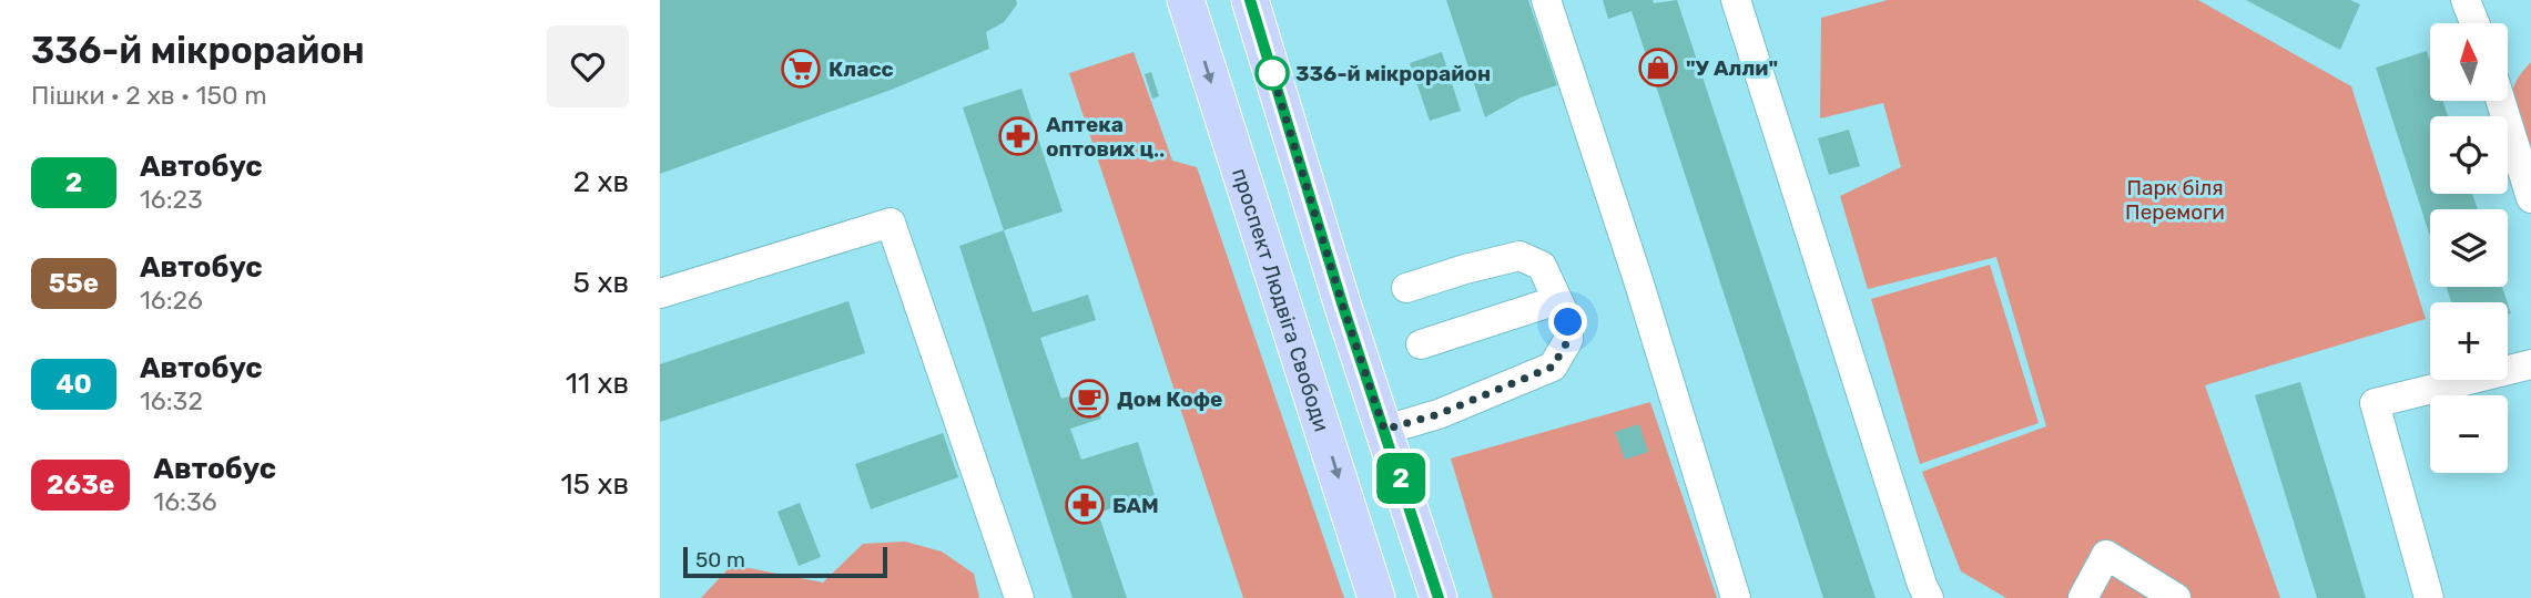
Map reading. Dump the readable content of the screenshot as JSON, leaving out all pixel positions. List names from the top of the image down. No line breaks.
{"streets":{"main road":["проспект Людвіга Свободи"]},"parks":["Парк біля Перемоги"],"places":{"shop":["\"У Алли\""],"supermarket":["Класс"],"other":["336-й мікрорайон"],"pharmacy":["Аптека оптових ц‥","БАМ"],"cafe":["Дом Кофе"]},"lines":["bus line 2"],"scale_bar":"50 m","north":"top","page":{"heading":["336-й мікрорайон","Пішки · 2 хв · 150 m"],"on_map":"2","map_buttons":["+","−"],"list":[{"mark":"2","name":"Автобус","note":"16:23","value":"2 хв"},{"mark":"55е","name":"Автобус","note":"16:26","value":"5 хв"},{"mark":"40","name":"Автобус","note":"16:32","value":"11 хв"},{"mark":"263e","name":"Автобус","note":"16:36","value":"15 хв"}],"scale":"50 m"}}
